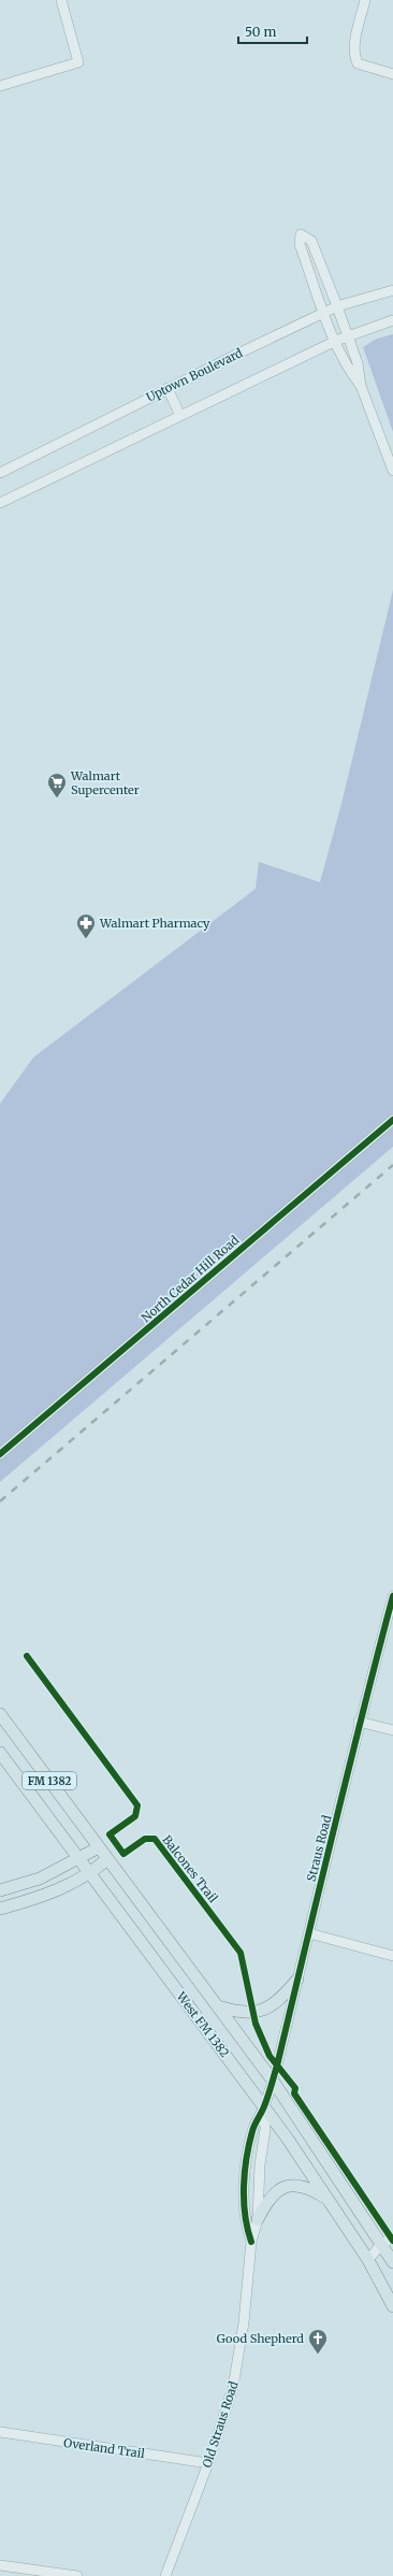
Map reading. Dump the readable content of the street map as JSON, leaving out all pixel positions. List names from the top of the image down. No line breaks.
{"streets":{"main road":["FM 1382","West FM 1382"],"street":["Uptown Boulevard","North Cedar Hill Road","Straus Road","Old Straus Road","Overland Trail"],"cycle path":["Balcones Trail"]},"crossings":[["Straus Road","West FM 1382"],["Straus Road","Old Straus Road"],["West FM 1382","Old Straus Road"],["Old Straus Road","Overland Trail"]],"places":{"supermarket":["Walmart Supercenter"],"pharmacy":["Walmart Pharmacy"],"church":["Good Shepherd"]},"scale_bar":"50 m"}
